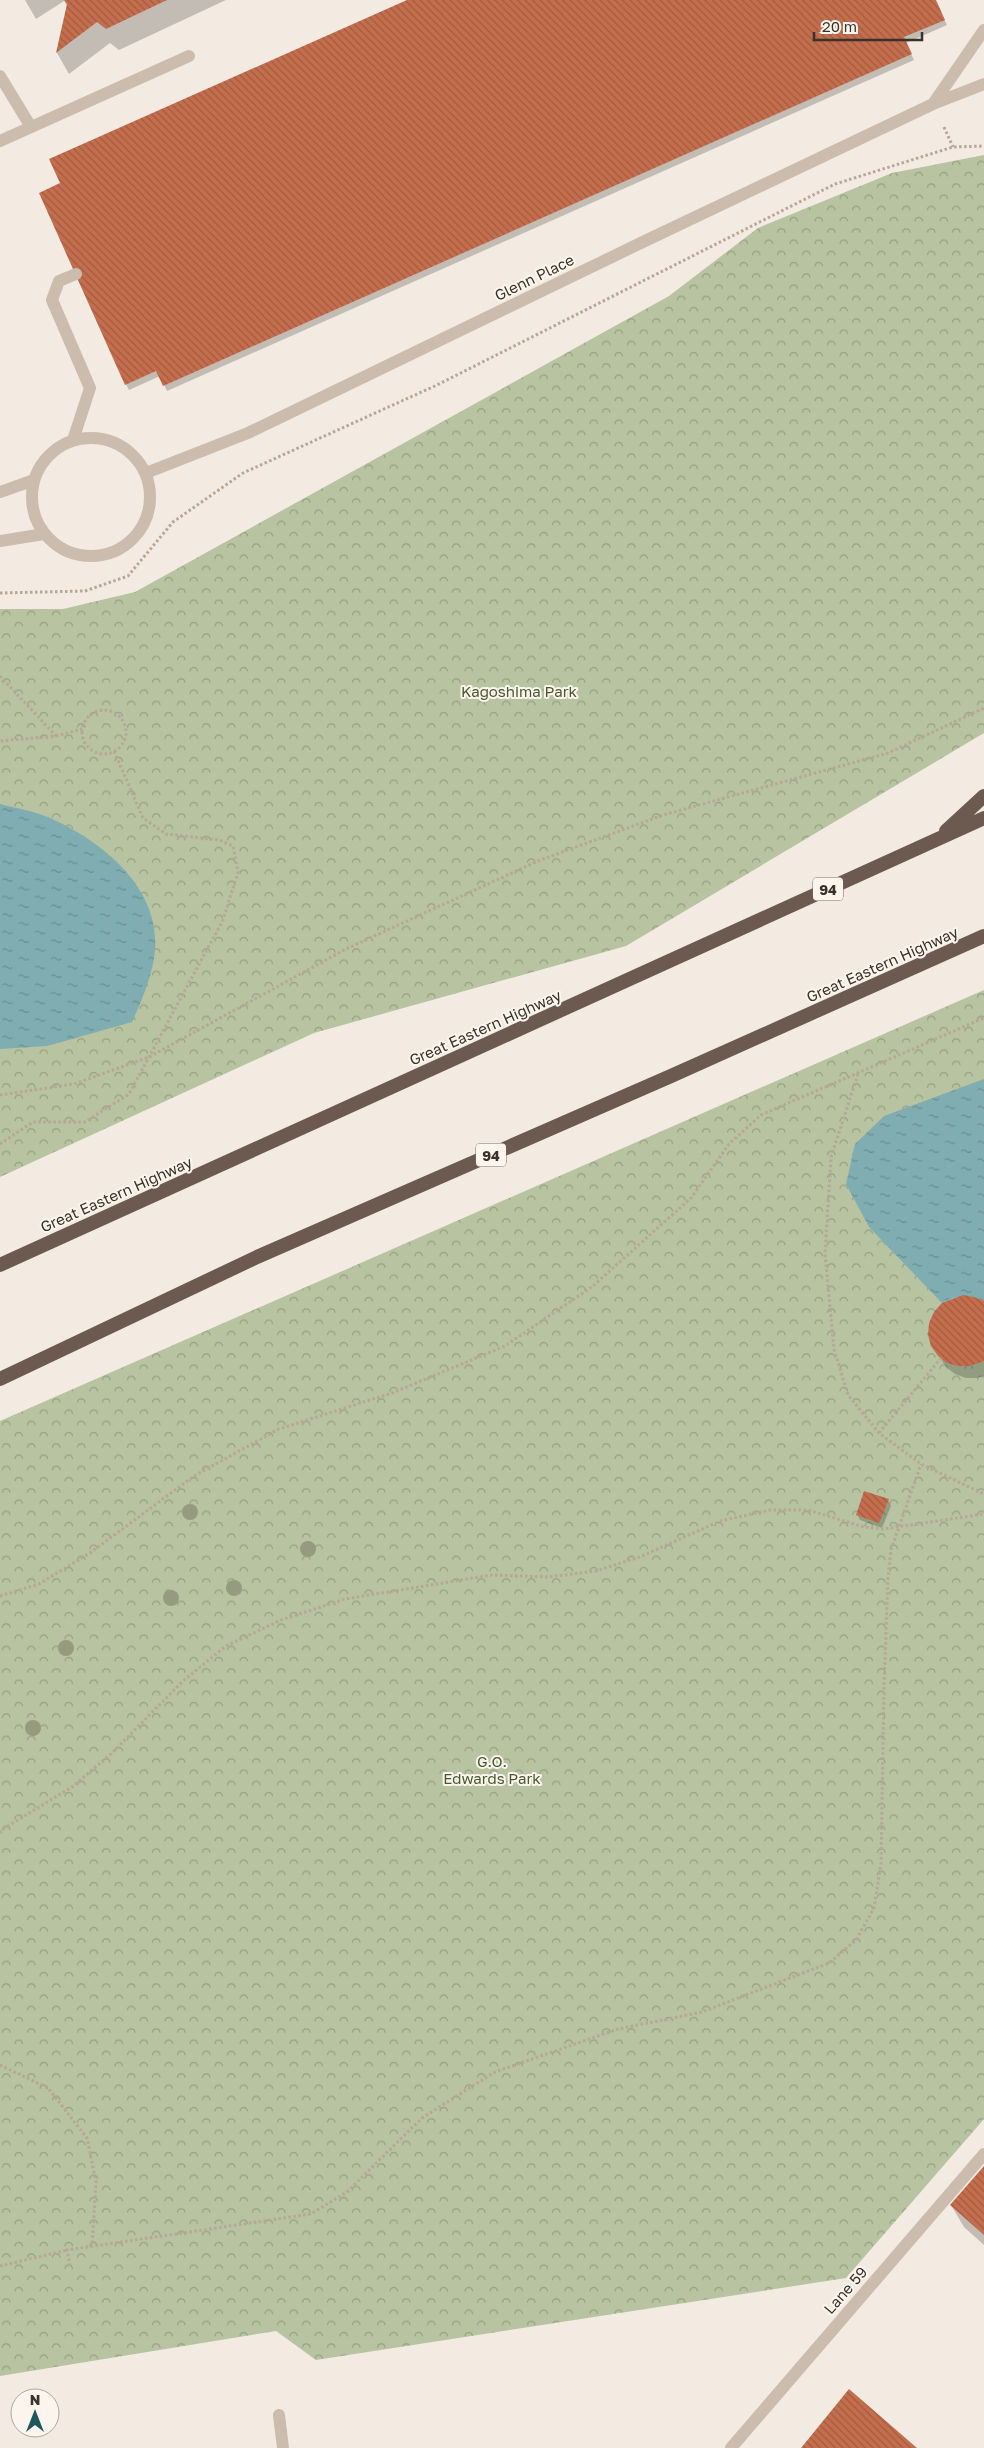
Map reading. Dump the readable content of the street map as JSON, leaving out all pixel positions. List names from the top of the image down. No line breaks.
{"streets":{"highway":["94","Great Eastern Highway"],"street":["Glenn Place","Lane 59"]},"parks":["Kagoshima Park","G.O. Edwards Park"],"scale_bar":"20 m","north":"top"}
